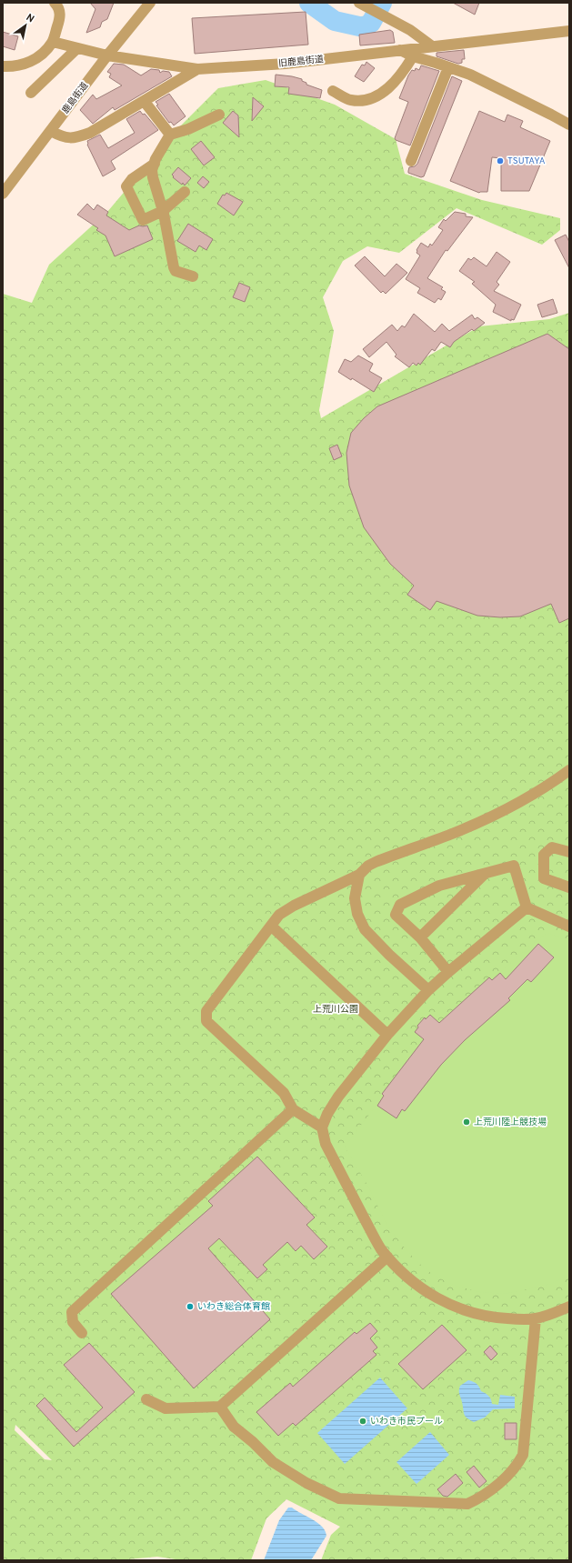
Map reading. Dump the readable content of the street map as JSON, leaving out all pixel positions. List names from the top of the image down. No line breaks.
{"streets":{"street":["旧鹿島街道","鹿島街道"]},"crossings":[["旧鹿島街道","鹿島街道"]],"parks":["上荒川公園"],"places":["TSUTAYA","上荒川陸上競技場","いわき総合体育館","いわき市民プール"],"north":"top right"}
